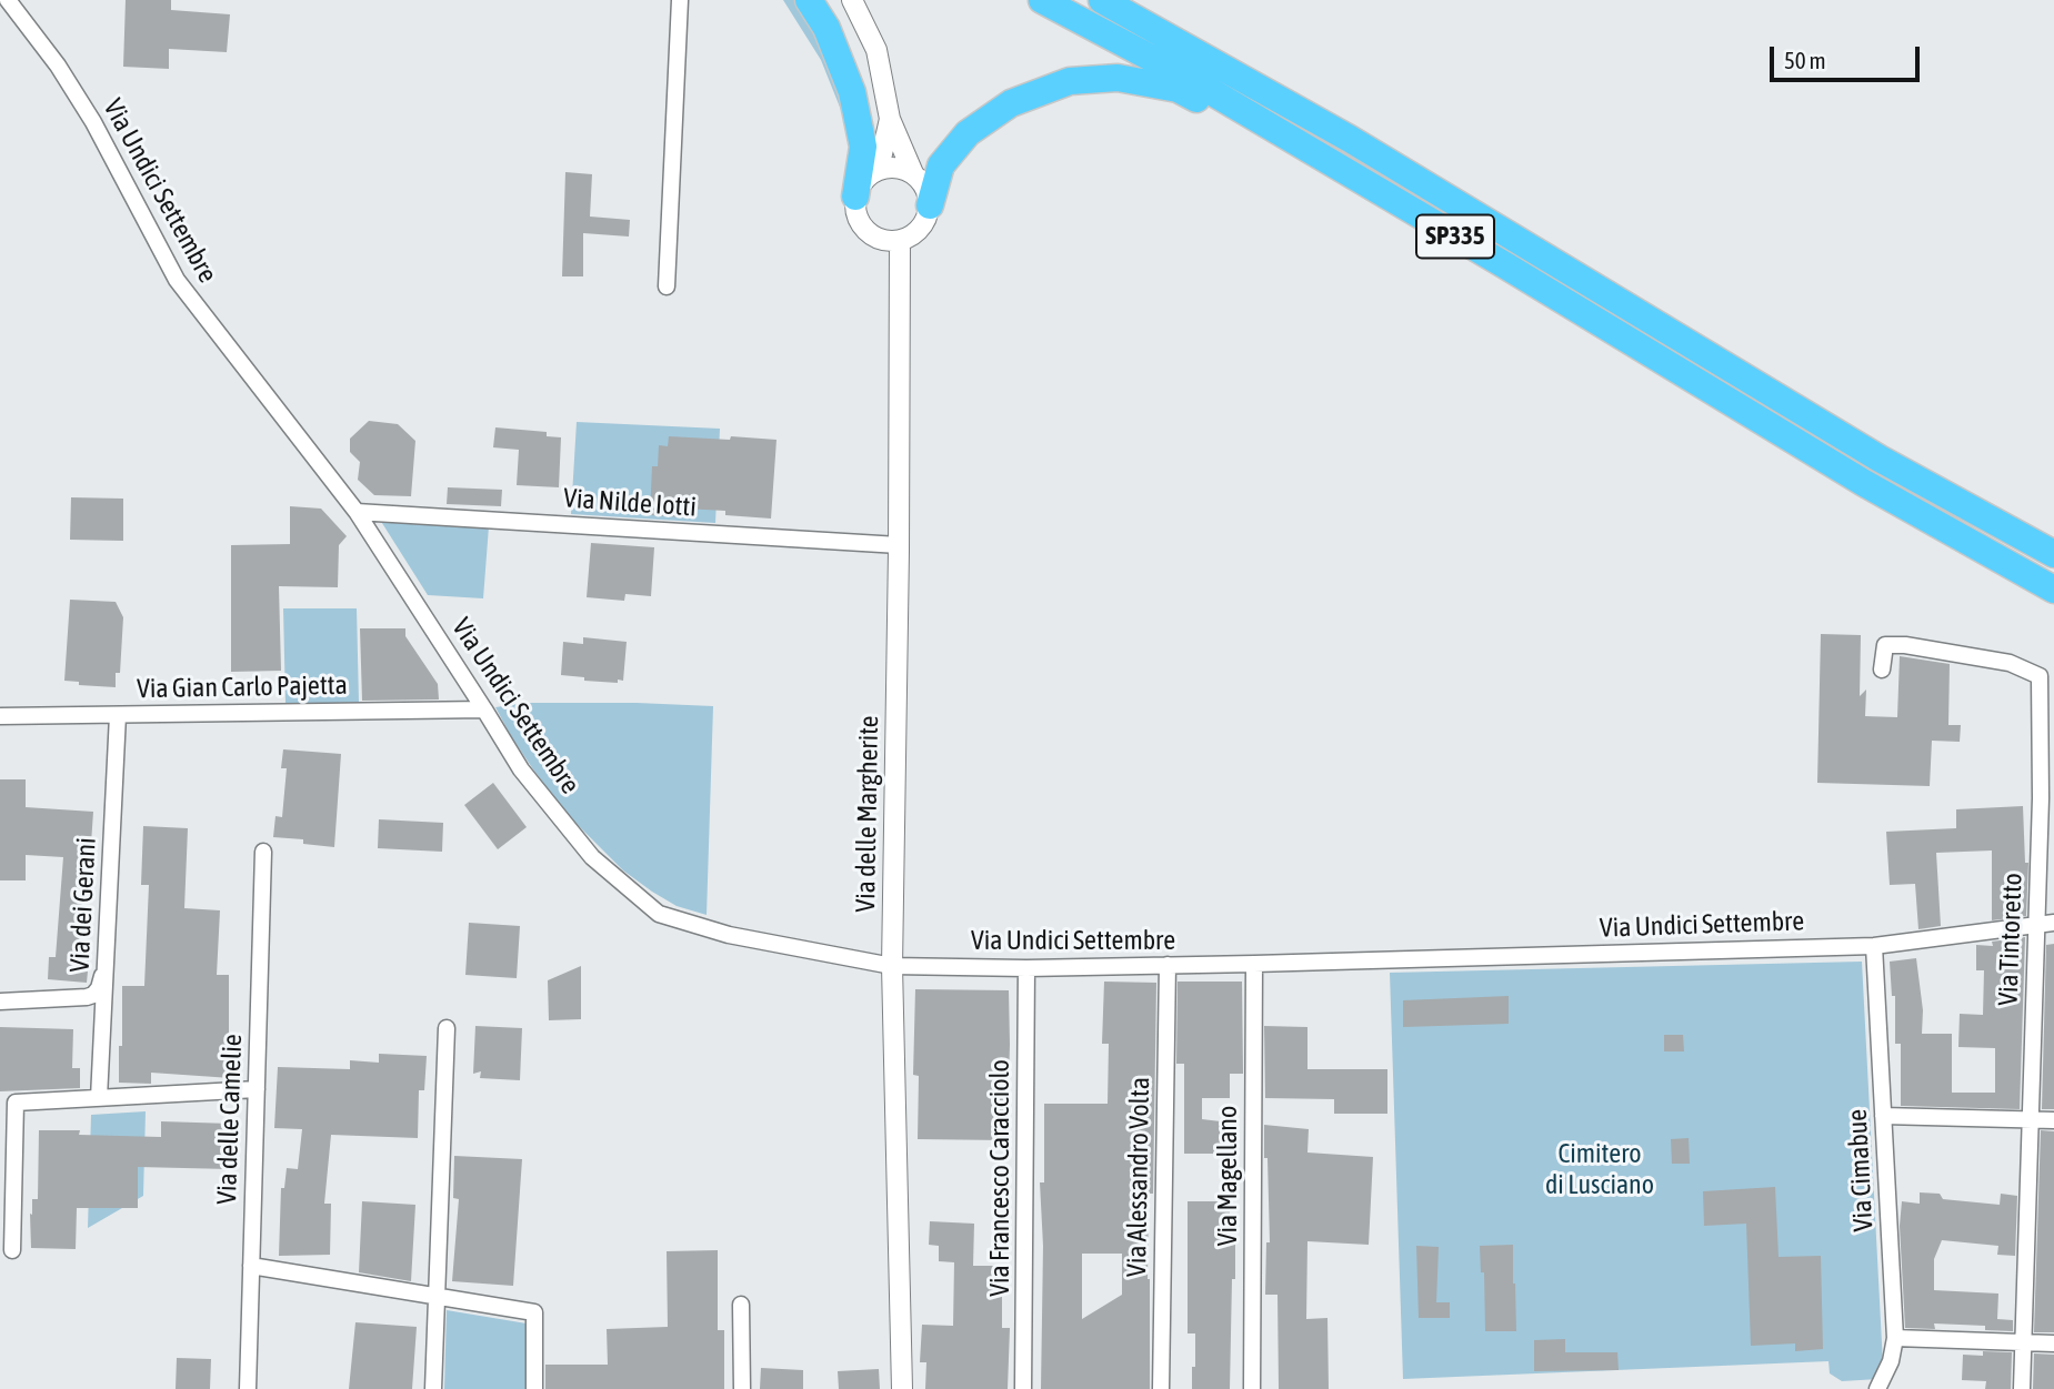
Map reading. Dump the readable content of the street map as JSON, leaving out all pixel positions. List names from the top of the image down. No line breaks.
{"streets":{"highway":["SP335"],"street":["Via Undici Settembre","Via Nilde Iotti","Via Gian Carlo Pajetta","Via delle Margherite","Via dei Gerani","Via Tintoretto","Via delle Camelie","Via Cimabue","Via Magellano","Via Alessandro Volta","Via Francesco Caracciolo"]},"crossings":[["Via Undici Settembre","Via Nilde Iotti"],["Via Undici Settembre","Via Gian Carlo Pajetta"],["Via Undici Settembre","Via delle Margherite"],["Via Undici Settembre","Via Tintoretto"],["Via Undici Settembre","Via Cimabue"],["Via Undici Settembre","Via Magellano"],["Via Undici Settembre","Via Alessandro Volta"],["Via Undici Settembre","Via Francesco Caracciolo"],["Via Nilde Iotti","Via delle Margherite"],["Via Gian Carlo Pajetta","Via dei Gerani"]],"parks":["Cimitero di Lusciano"],"scale_bar":"50 m"}
